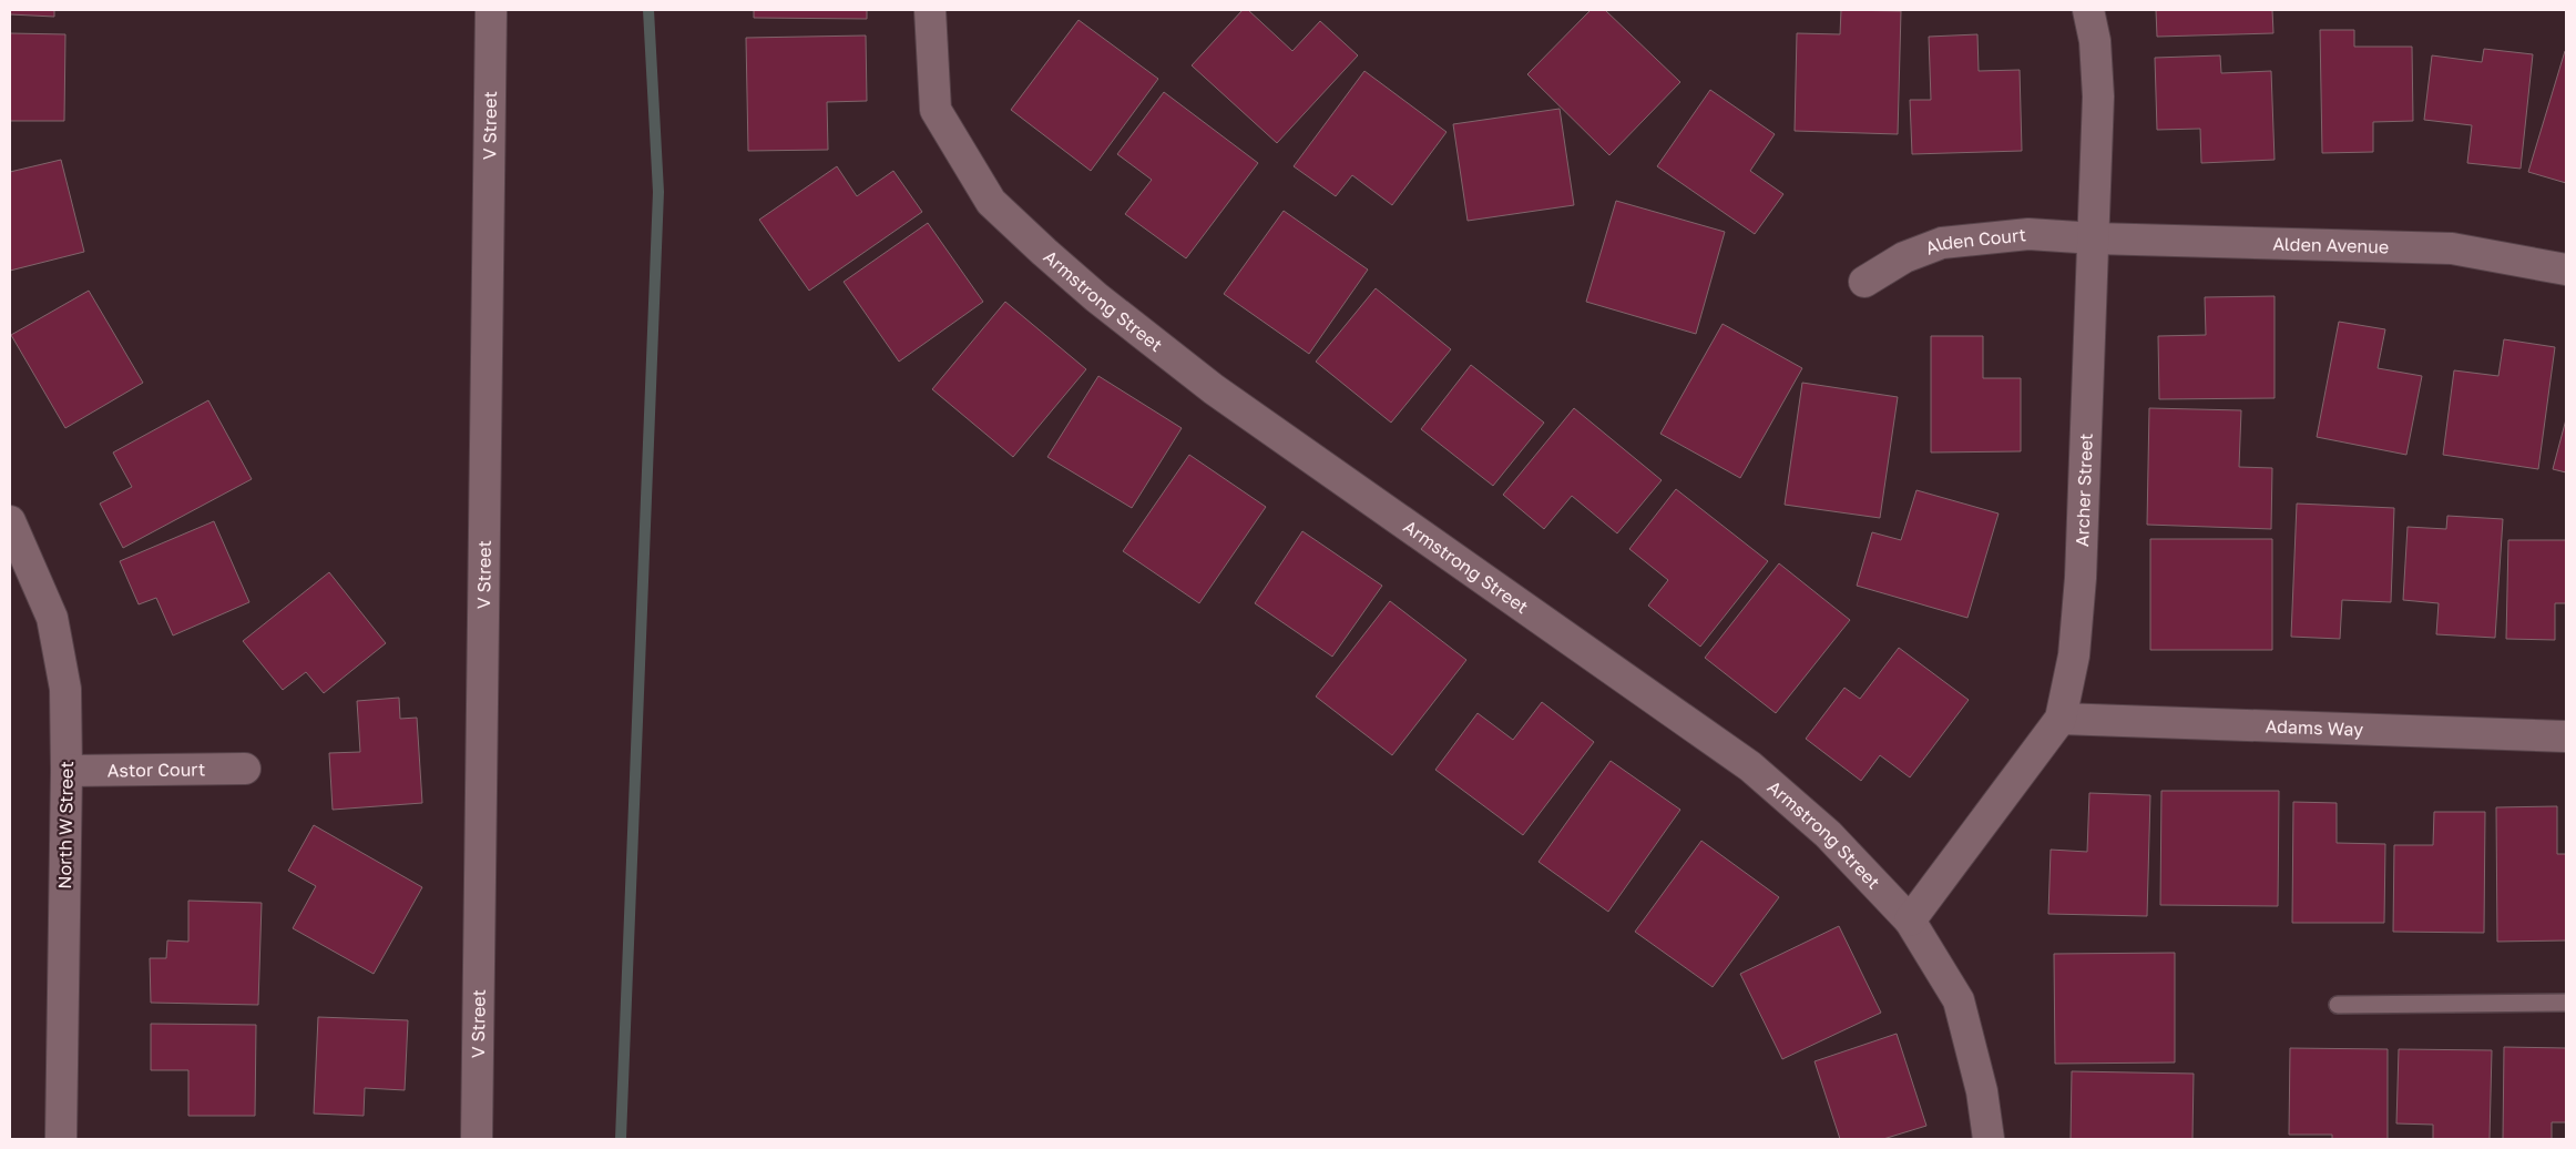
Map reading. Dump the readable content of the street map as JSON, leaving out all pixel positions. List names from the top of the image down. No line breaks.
{"streets":{"street":["V Street","Alden Court","Alden Avenue","Armstrong Street","Archer Street","Adams Way","Astor Court","North W Street"]},"crossings":[["Alden Court","Alden Avenue"],["Alden Court","Archer Street"],["Alden Avenue","Archer Street"],["Armstrong Street","Archer Street"],["Archer Street","Adams Way"],["Astor Court","North W Street"]]}
